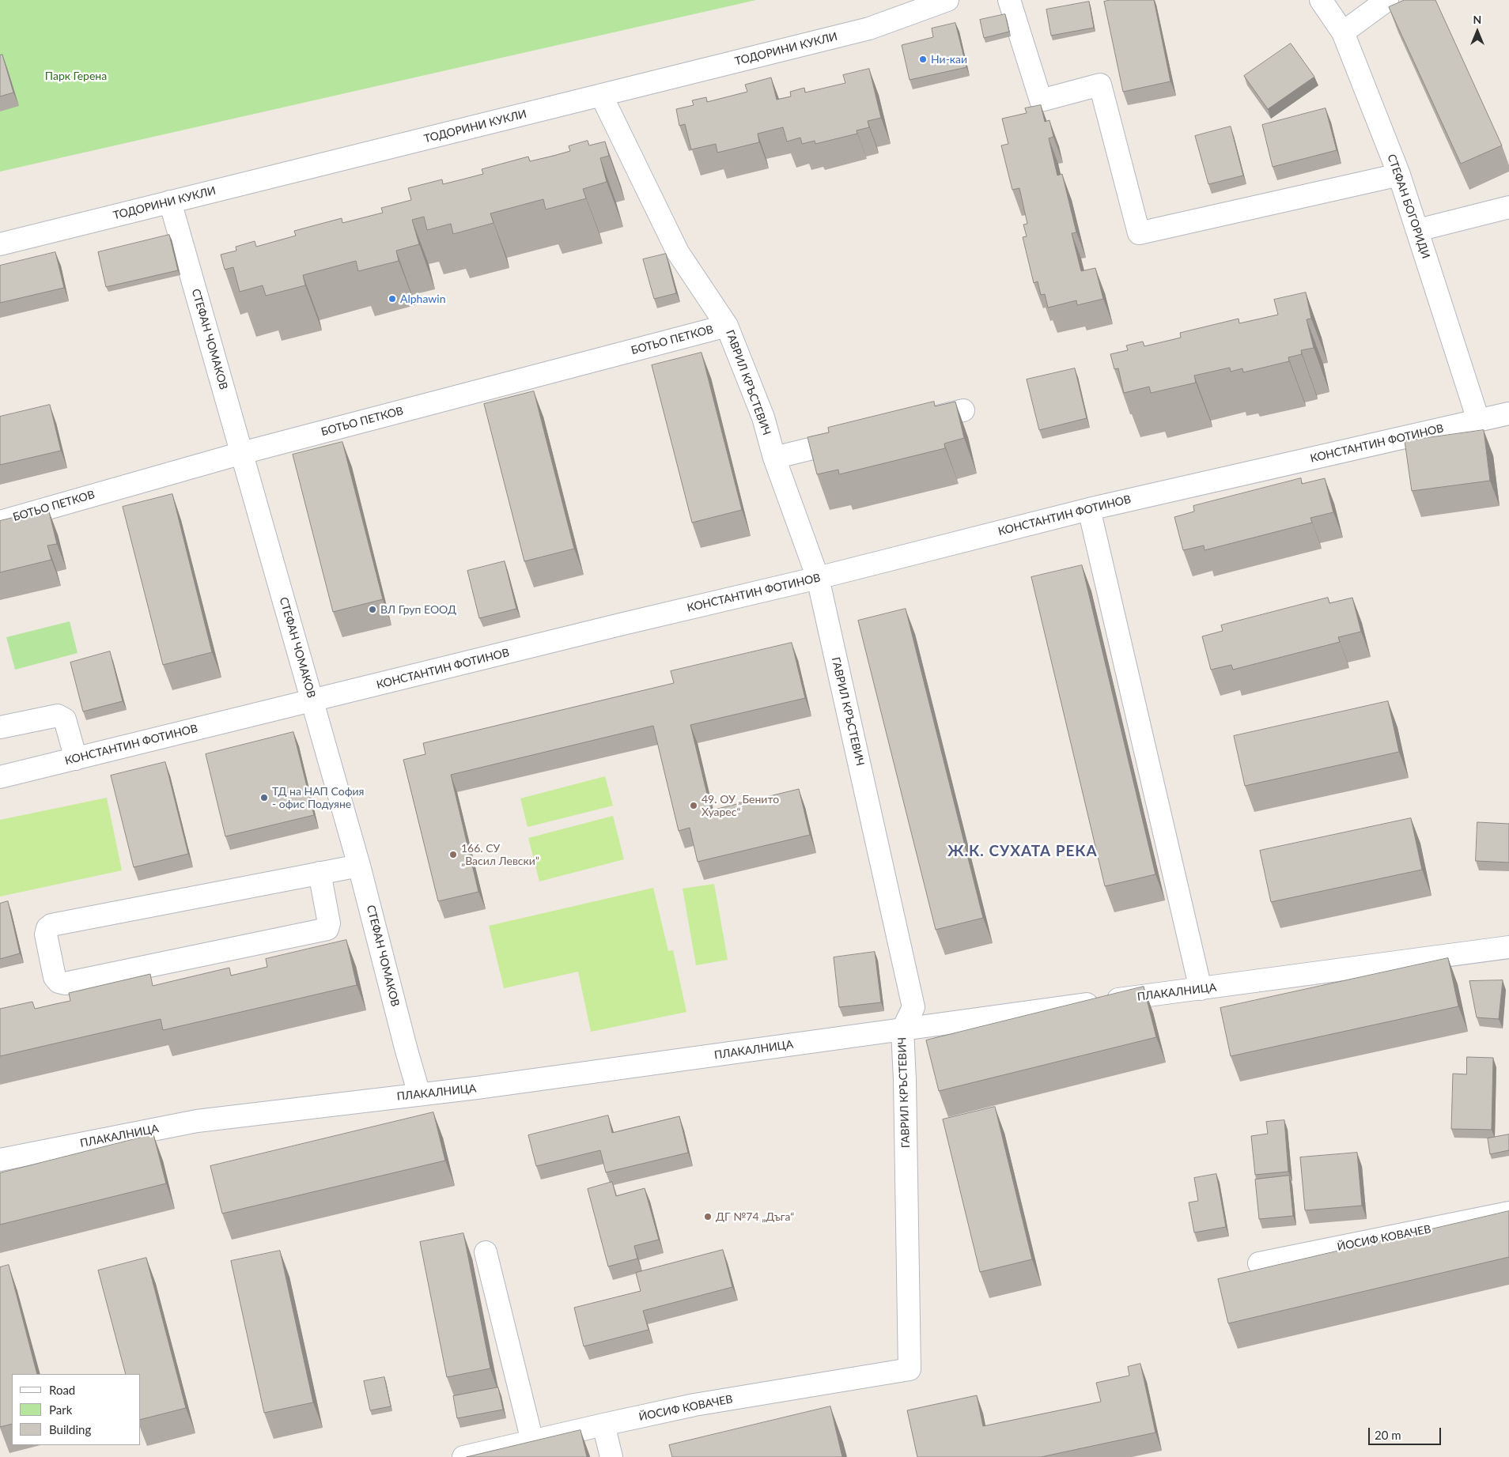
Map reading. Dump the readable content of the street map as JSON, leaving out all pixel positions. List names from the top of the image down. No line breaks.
{"streets":{"street":["ТОДОРИНИ КУКЛИ","СТЕФАН БОГОРИДИ","СТЕФАН ЧОМАКОВ","БОТЬО ПЕТКОВ","ГАВРИЛ КРЪСТЕВИЧ","КОНСТАНТИН ФОТИНОВ","ПЛАКАЛНИЦА","ЙОСИФ КОВАЧЕВ"]},"crossings":[["ТОДОРИНИ КУКЛИ","СТЕФАН ЧОМАКОВ"],["ТОДОРИНИ КУКЛИ","ГАВРИЛ КРЪСТЕВИЧ"],["СТЕФАН БОГОРИДИ","КОНСТАНТИН ФОТИНОВ"],["СТЕФАН ЧОМАКОВ","БОТЬО ПЕТКОВ"],["СТЕФАН ЧОМАКОВ","КОНСТАНТИН ФОТИНОВ"],["СТЕФАН ЧОМАКОВ","ПЛАКАЛНИЦА"],["БОТЬО ПЕТКОВ","ГАВРИЛ КРЪСТЕВИЧ"],["ГАВРИЛ КРЪСТЕВИЧ","КОНСТАНТИН ФОТИНОВ"],["ГАВРИЛ КРЪСТЕВИЧ","ПЛАКАЛНИЦА"],["ГАВРИЛ КРЪСТЕВИЧ","ЙОСИФ КОВАЧЕВ"]],"districts":["Ж.К. СУХАТА РЕКА"],"parks":["Парк Герена"],"places":["Ни-каи","Alphawin","ВЛ Груп ЕООД","ТД на НАП София - офис Подуяне","49. ОУ „Бенито Хуарес“","166. СУ „Васил Левски”","ДГ №74 „Дъга“"],"legend":["Road","Park","Building"],"scale_bar":"20 m","north":"top"}
